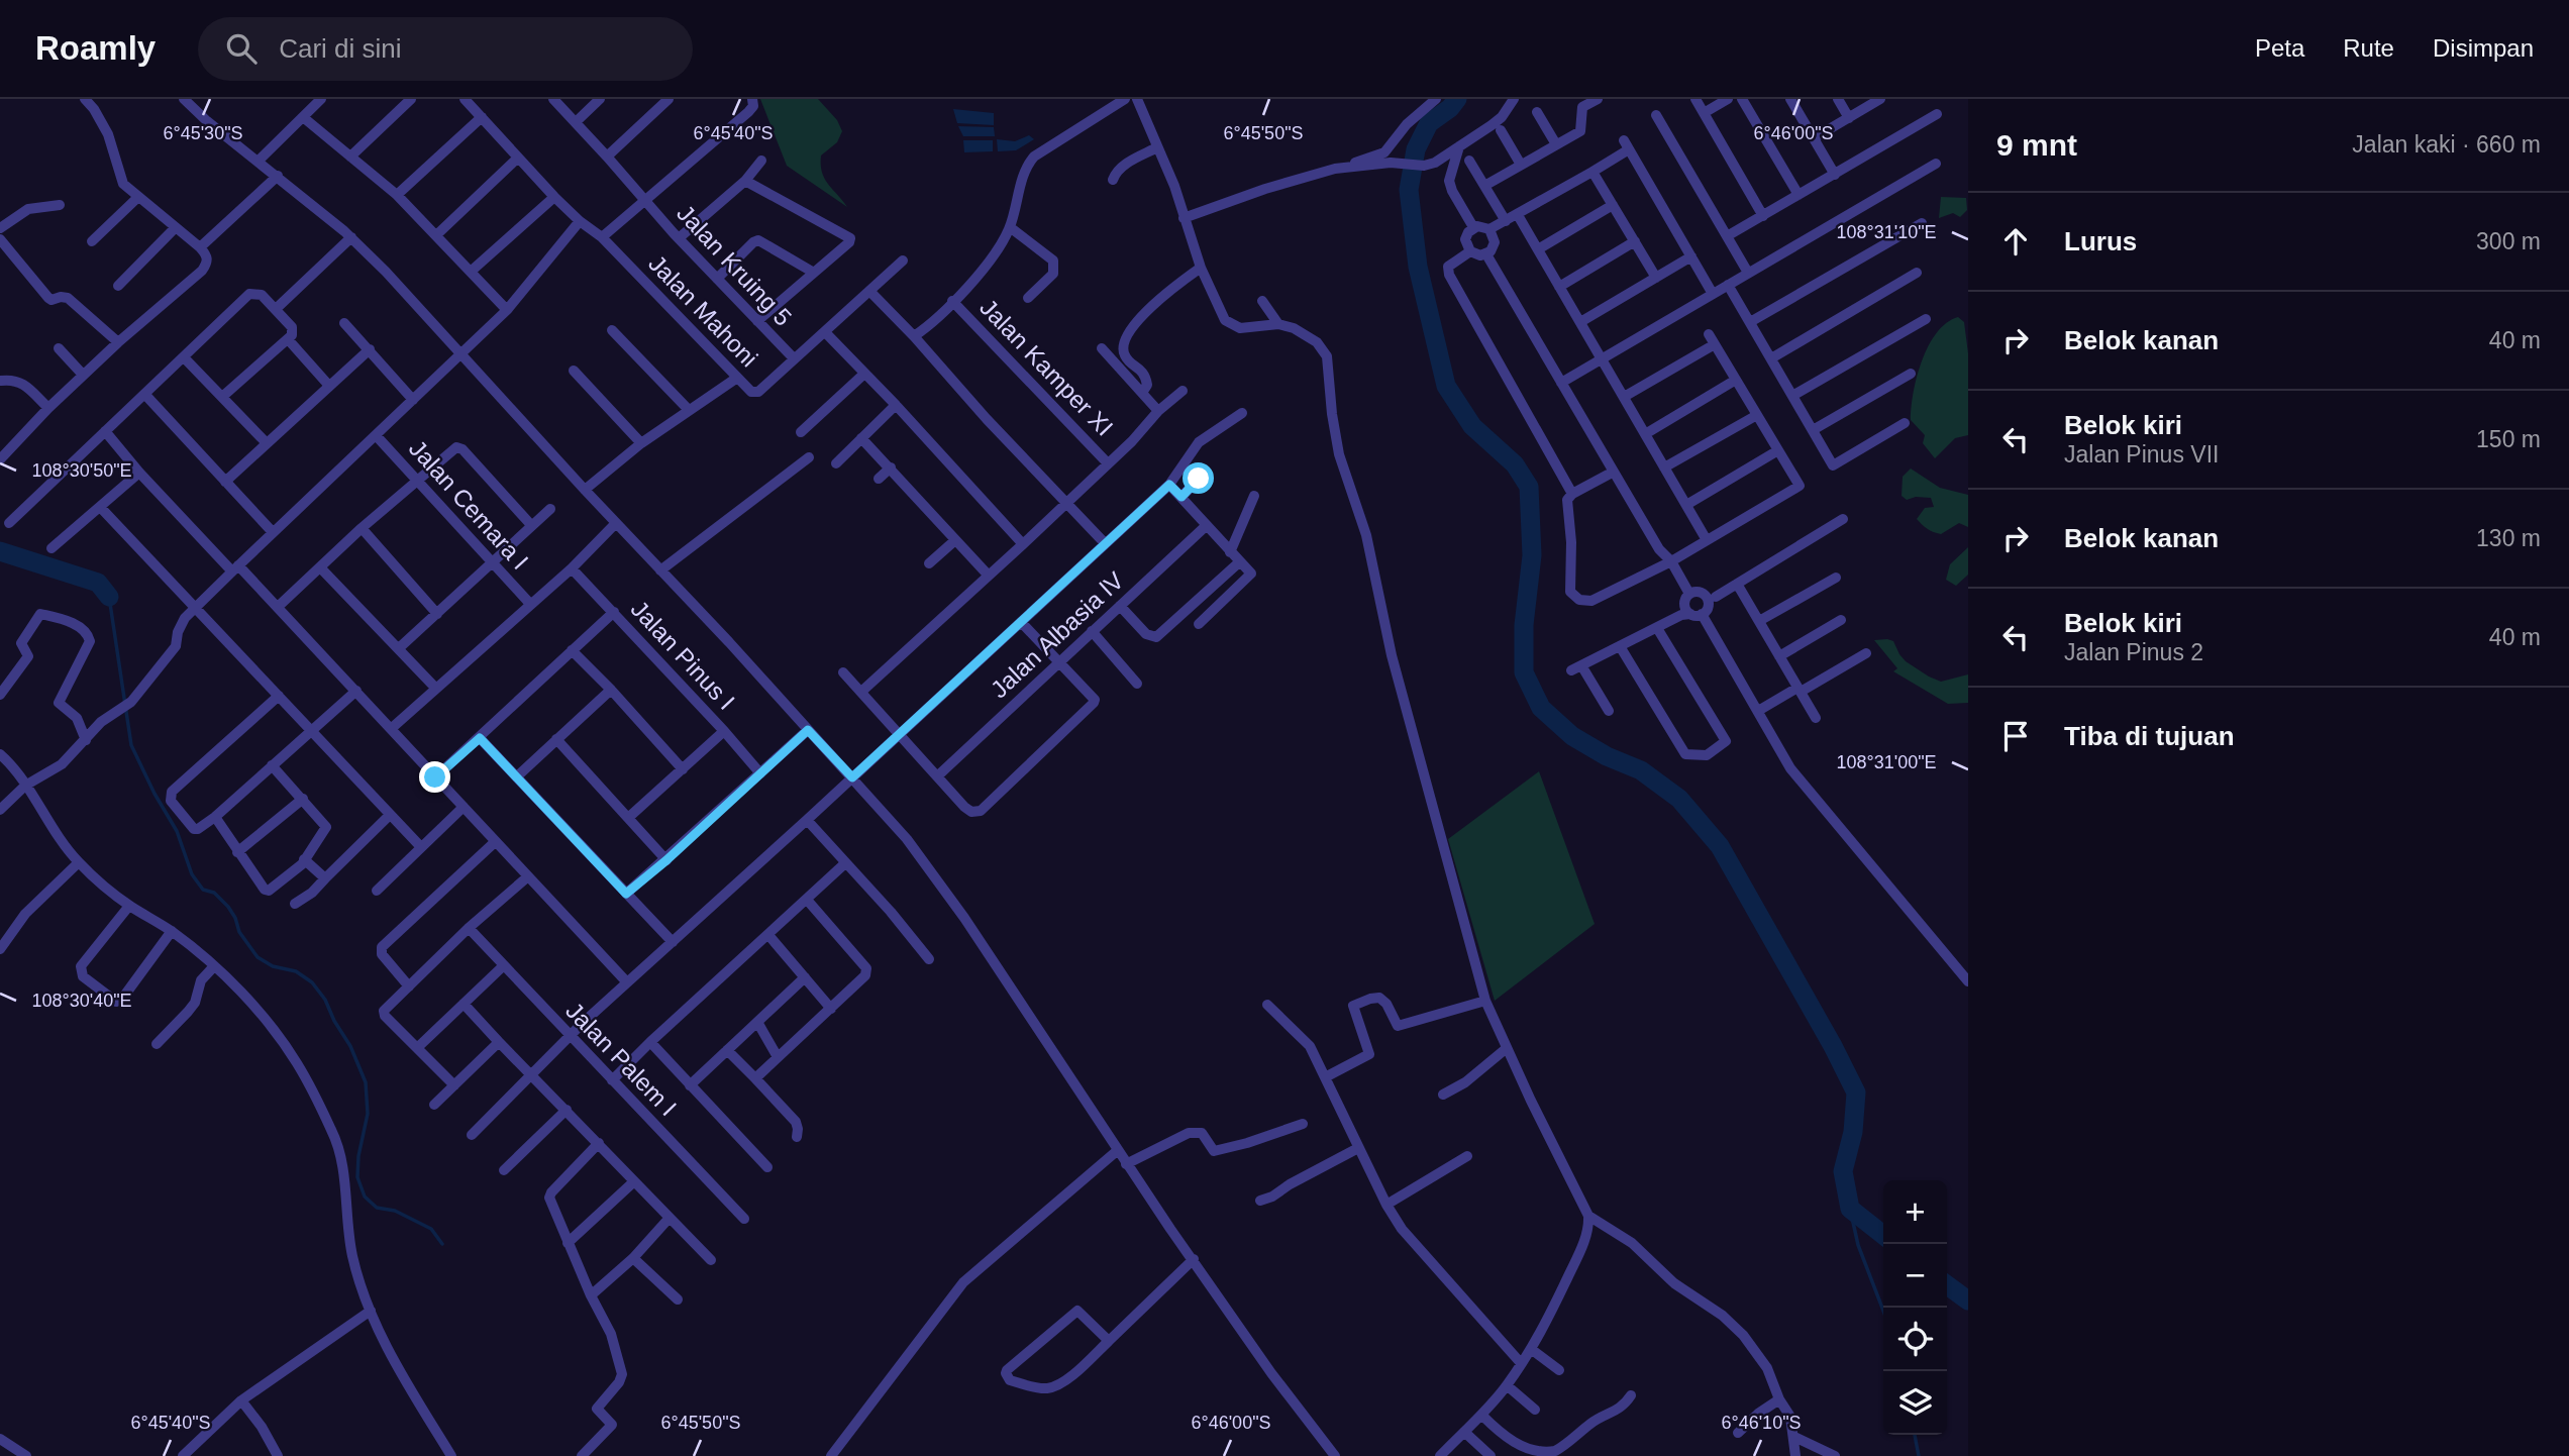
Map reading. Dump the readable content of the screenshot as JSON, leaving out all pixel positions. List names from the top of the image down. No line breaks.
{"streets":{"street":["Jalan Kruing 5","Jalan Mahoni","Jalan Kamper XI","Jalan Cemara I","Jalan Albasia lV","Jalan Pinus I","Jalan Palem I"]},"crossings":[["Jalan Kruing 5","Jalan Mahoni"]],"page":{"header":"Roamly","search":"Cari di sini","nav":["Peta","Rute","Disimpan"],"heading":["9 mnt","Jalan kaki · 660 m"],"list":[["Lurus","300 m"],["Belok kanan","40 m"],["Belok kiri","Jalan Pinus VII","150 m"],["Belok kanan","130 m"],["Belok kiri","Jalan Pinus 2","40 m"],"Tiba di tujuan"],"map_buttons":["+","−"]},"coordinates":["6°45'30\"S","6°45'40\"S","6°45'50\"S","6°46'00\"S","108°31'10\"E","108°30'50\"E","108°31'00\"E","108°30'40\"E","6°46'10\"S"]}
